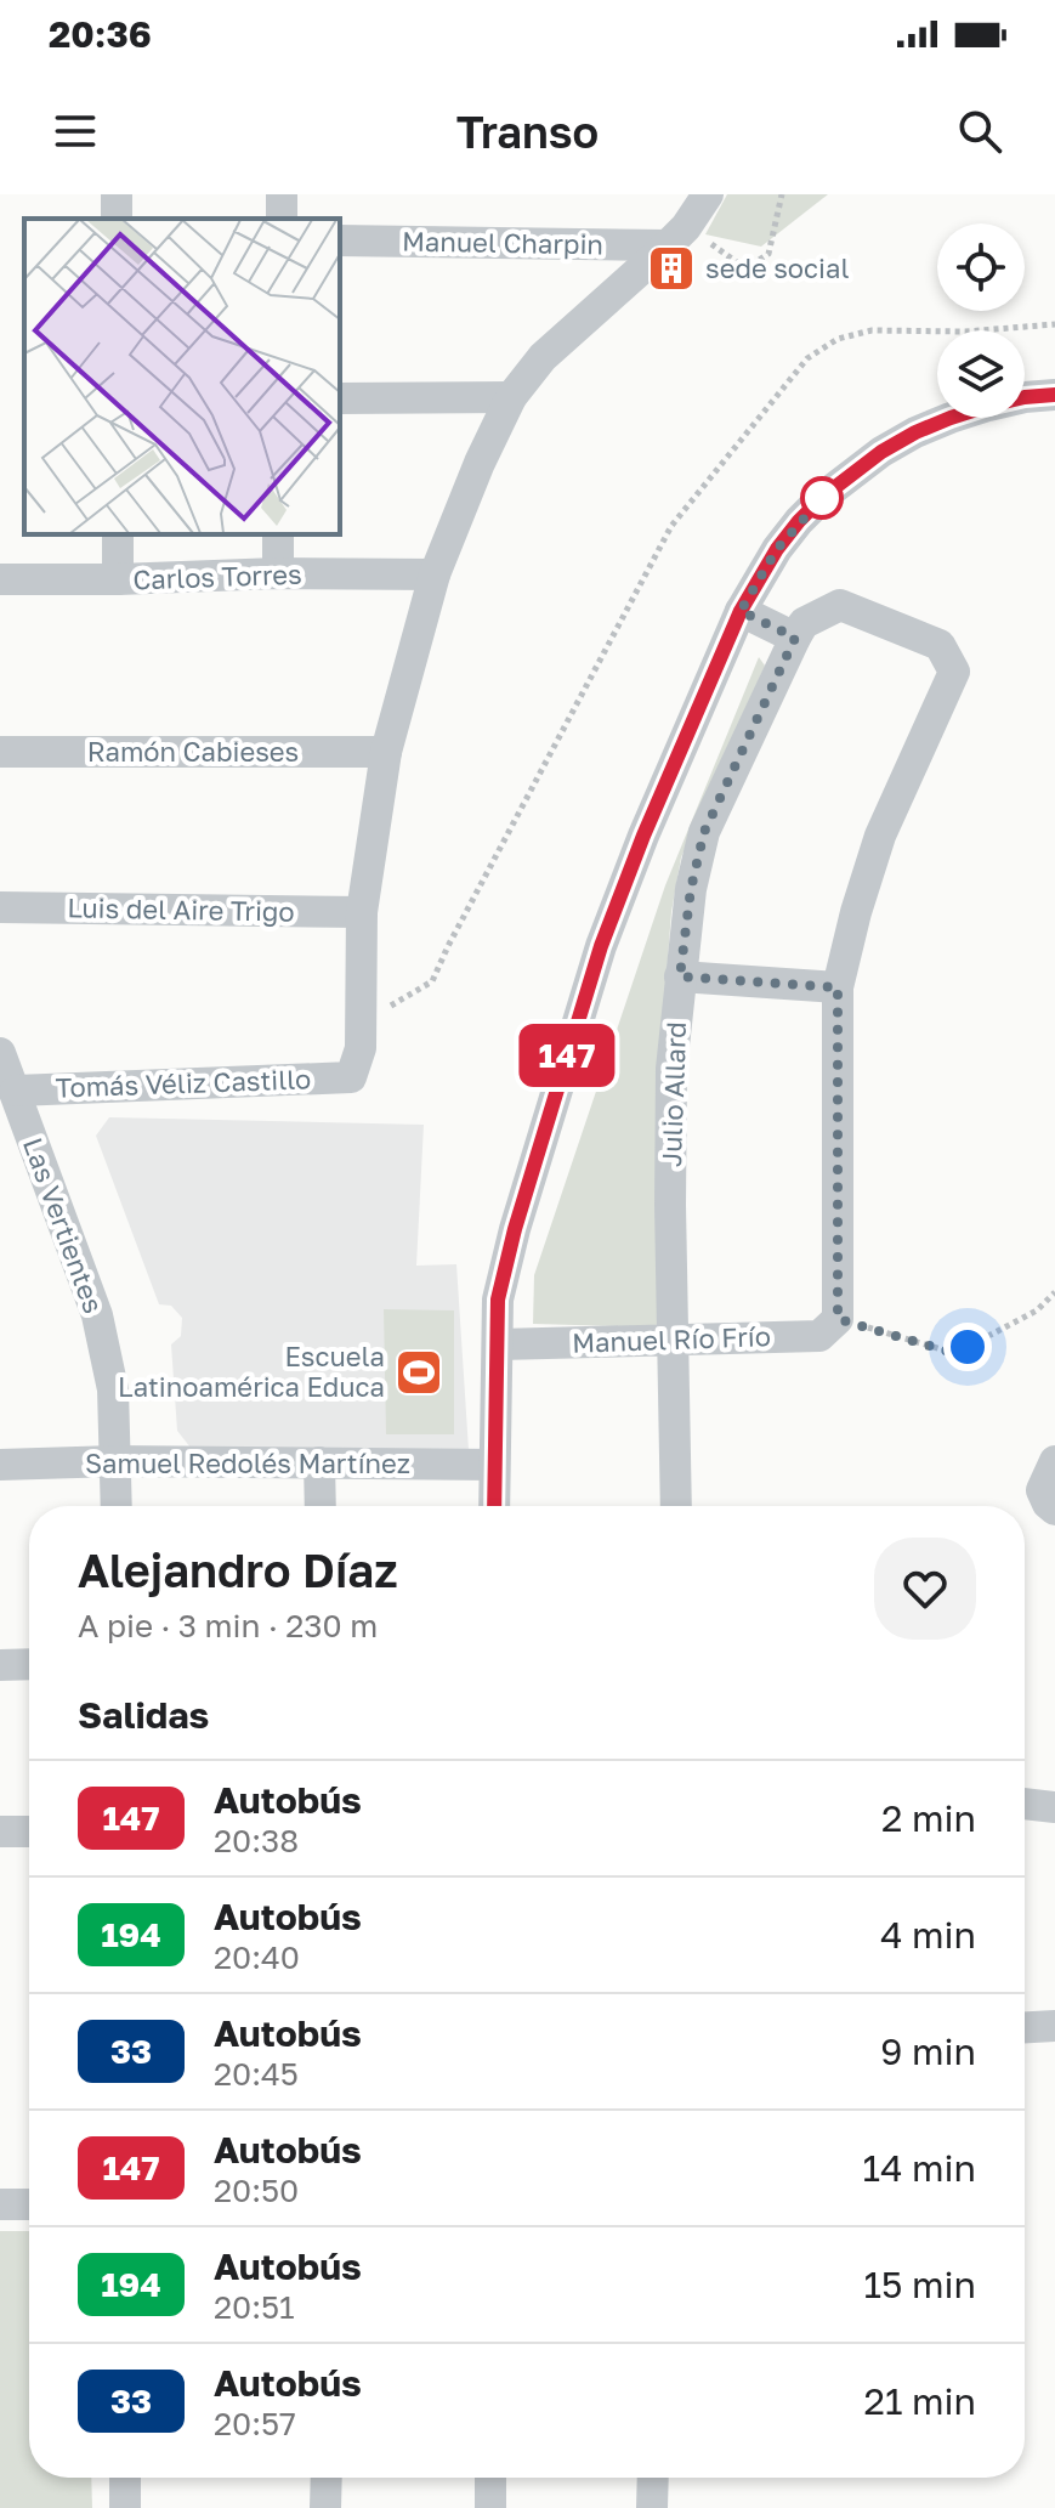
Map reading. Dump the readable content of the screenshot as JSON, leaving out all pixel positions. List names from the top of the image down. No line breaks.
{"streets":{"street":["Manuel Charpin","Carlos Torres","Ramón Cabieses","Luis del Aire Trigo","Tomás Véliz Castillo","Julio Allard","Las Vertientes","Manuel Río Frío","Samuel Redolés Martínez"]},"crossings":[["Tomás Véliz Castillo","Las Vertientes"],["Julio Allard","Manuel Río Frío"],["Las Vertientes","Samuel Redolés Martínez"]],"places":{"building":["sede social"],"sports":["Escuela Latinoamérica Educa"]},"lines":["bus line 147"],"page":{"status":"20:36","header":"Transo","on_map":"147","heading":[["Alejandro Díaz","A pie · 3 min · 230 m"],"Salidas"],"list":[{"mark":"147","name":"Autobús","note":"20:38","value":"2 min"},{"mark":"194","name":"Autobús","note":"20:40","value":"4 min"},{"mark":"33","name":"Autobús","note":"20:45","value":"9 min"},{"mark":"147","name":"Autobús","note":"20:50","value":"14 min"},{"mark":"194","name":"Autobús","note":"20:51","value":"15 min"},{"mark":"33","name":"Autobús","note":"20:57","value":"21 min"}]}}
